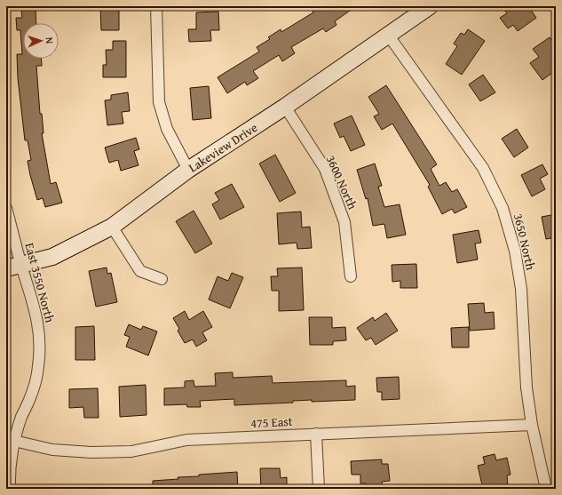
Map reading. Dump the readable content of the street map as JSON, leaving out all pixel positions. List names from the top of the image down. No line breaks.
{"streets":{"street":["Lakeview Drive","3600 North","3650 North","East 3550 North","475 East"]},"crossings":[["Lakeview Drive","3600 North"],["Lakeview Drive","3650 North"],["Lakeview Drive","East 3550 North"],["3650 North","475 East"],["East 3550 North","475 East"]],"north":"right"}
